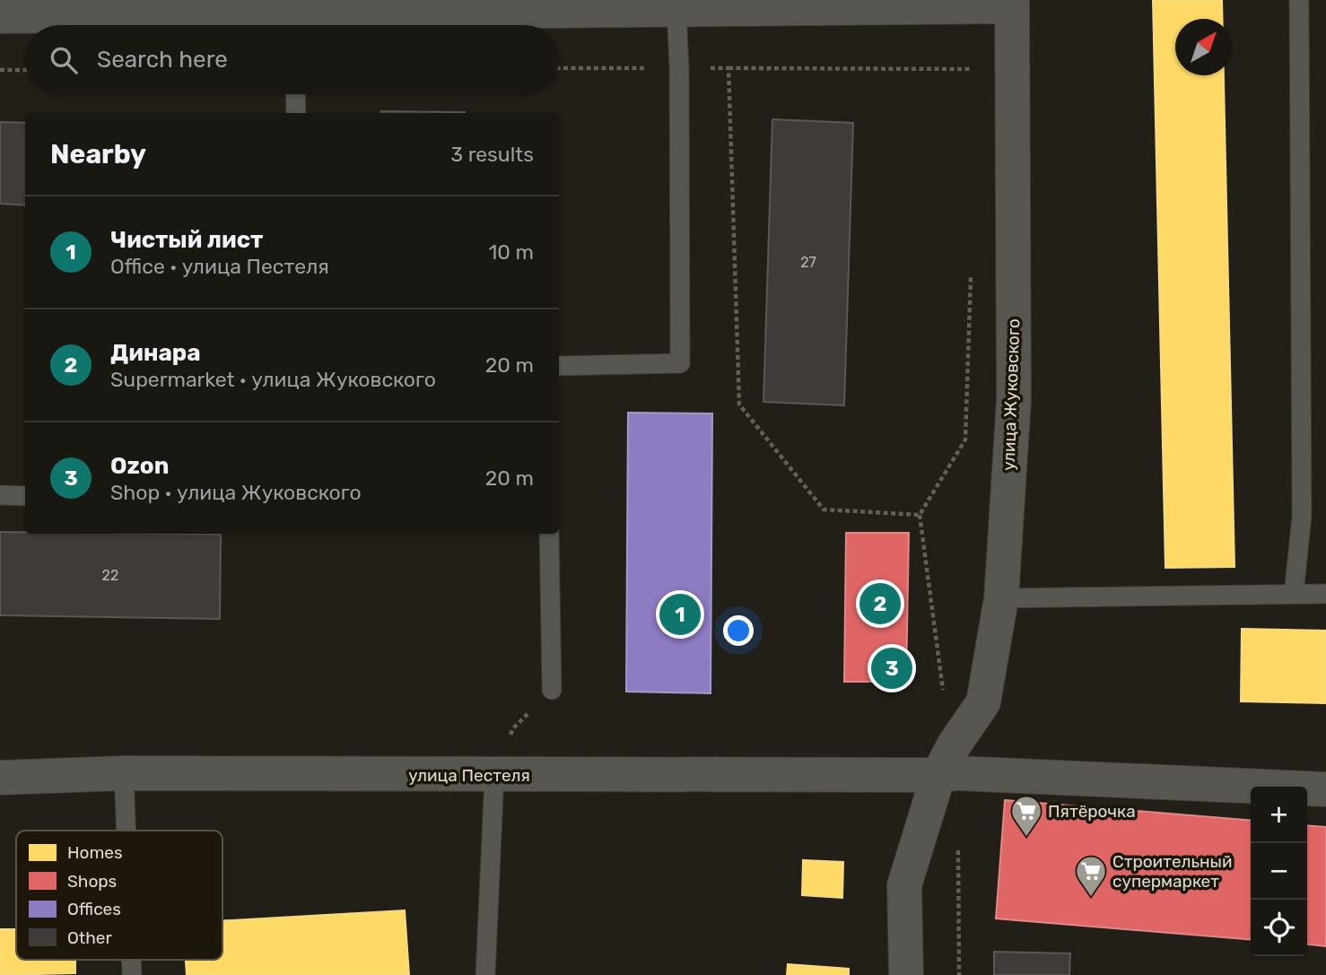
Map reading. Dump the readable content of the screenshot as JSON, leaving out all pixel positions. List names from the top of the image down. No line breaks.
{"streets":{"street":["улица Жуковского","улица Пестеля"]},"crossings":[["улица Жуковского","улица Пестеля"]],"places":{"supermarket":["Пятёрочка","Строительный супермаркет"]},"house_numbers":["27","22"],"legend":["Homes","Shops","Offices","Other"],"north":"top right","page":{"search":"Search here","heading":["Nearby","3 results"],"list":[{"mark":"1","name":"Чистый лист","note":"Office · улица Пестеля","value":"10 m"},{"mark":"2","name":"Динара","note":"Supermarket · улица Жуковского","value":"20 m"},{"mark":"3","name":"Ozon","note":"Shop · улица Жуковского","value":"20 m"}],"pins":["2","1","3"],"map_buttons":["+","−"]}}
